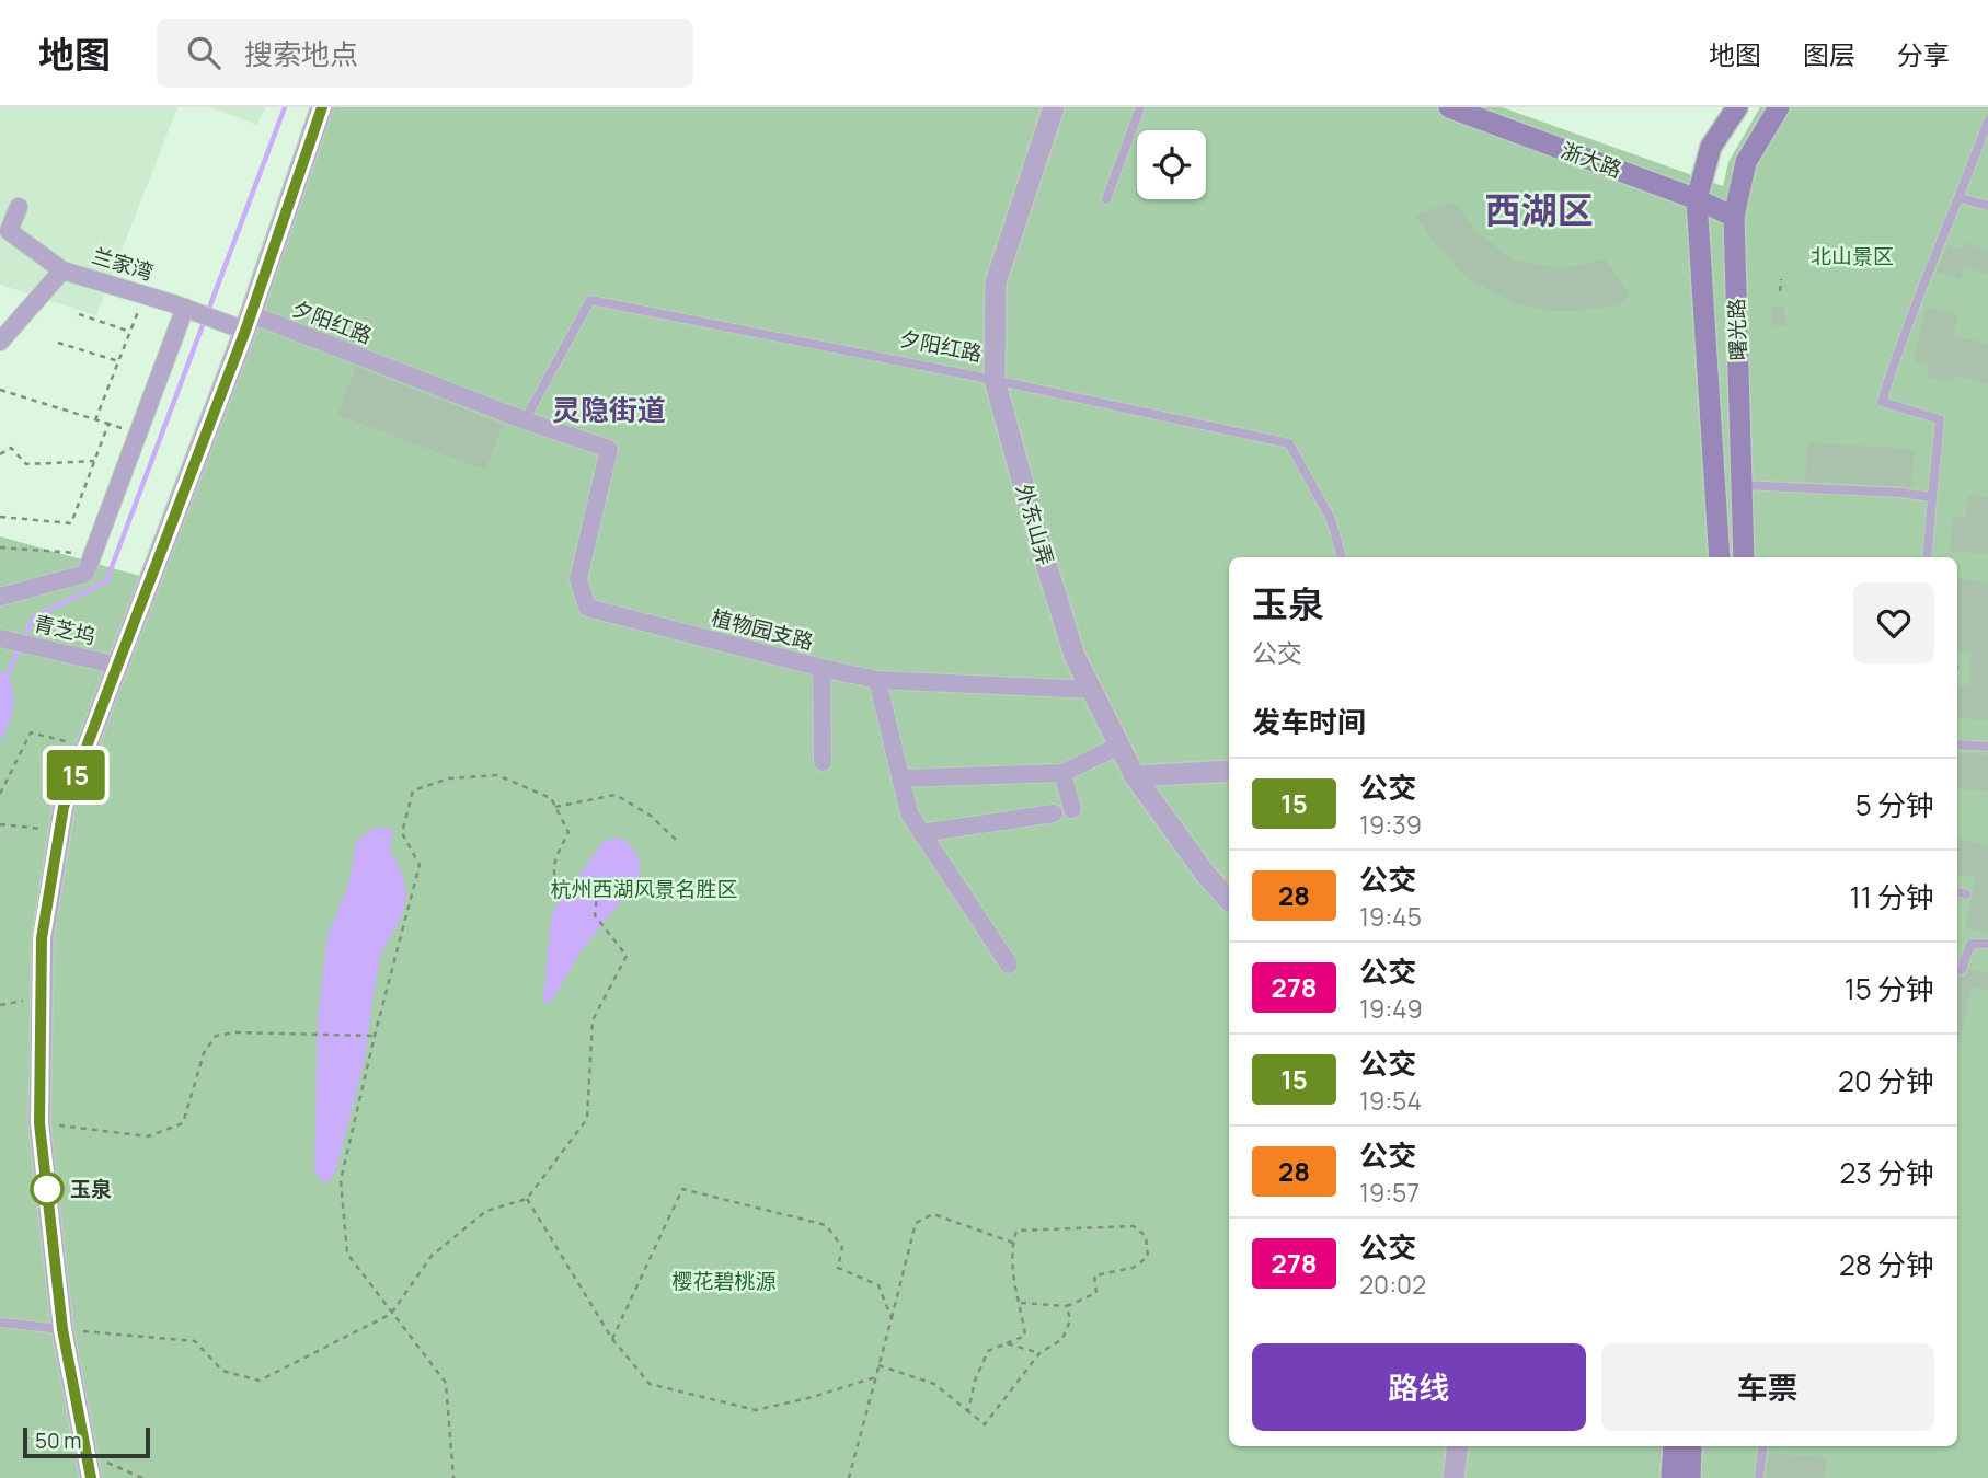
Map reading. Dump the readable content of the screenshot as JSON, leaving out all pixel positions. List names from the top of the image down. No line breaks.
{"streets":{"main road":["浙大路","曙光路"],"street":["兰家湾","夕阳红路","外东山弄","青芝坞","植物园支路"]},"crossings":[["浙大路","曙光路"],["兰家湾","夕阳红路"],["夕阳红路","外东山弄"],["夕阳红路","植物园支路"],["外东山弄","植物园支路"]],"districts":["西湖区","灵隐街道"],"parks":["北山景区","杭州西湖风景名胜区","樱花碧桃源"],"places":["玉泉"],"lines":["bus line 15"],"scale_bar":"50 m","page":{"header":"地图","search":"搜索地点","nav":["地图","图层","分享"],"on_map":"15","heading":[["玉泉","公交"],"发车时间"],"list":[{"mark":"15","name":"公交","note":"19:39","value":"5 分钟"},{"mark":"28","name":"公交","note":"19:45","value":"11 分钟"},{"mark":"278","name":"公交","note":"19:49","value":"15 分钟"},{"mark":"15","name":"公交","note":"19:54","value":"20 分钟"},{"mark":"28","name":"公交","note":"19:57","value":"23 分钟"},{"mark":"278","name":"公交","note":"20:02","value":"28 分钟"}],"buttons":["路线","车票"],"scale":"50 m"}}
